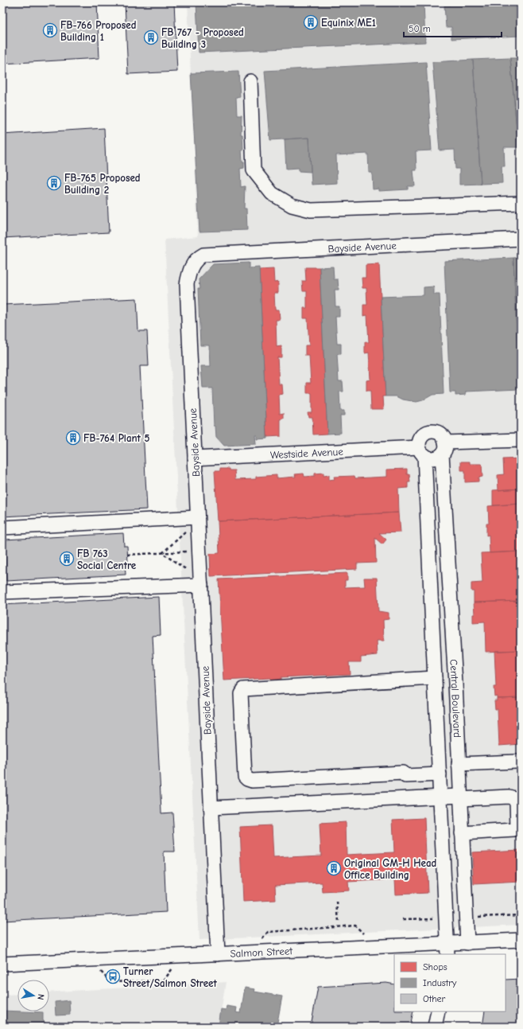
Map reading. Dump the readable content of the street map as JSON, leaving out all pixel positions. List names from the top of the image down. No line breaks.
{"streets":{"street":["Bayside Avenue","Westside Avenue","Central Boulevard","Salmon Street"]},"crossings":[["Bayside Avenue","Westside Avenue"],["Bayside Avenue","Salmon Street"],["Westside Avenue","Central Boulevard"],["Central Boulevard","Salmon Street"]],"places":{"building":["Equinix ME1","FB-766 Proposed Building 1","FB 767 - Proposed Building 3","FB-765 Proposed Building 2","FB-764 Plant 5","FB 763 Social Centre","Original GM-H Head Office Building"],"bus stop":["Turner Street/Salmon Street"]},"legend":["Shops","Industry","Other"],"scale_bar":"50 m","north":"right"}
